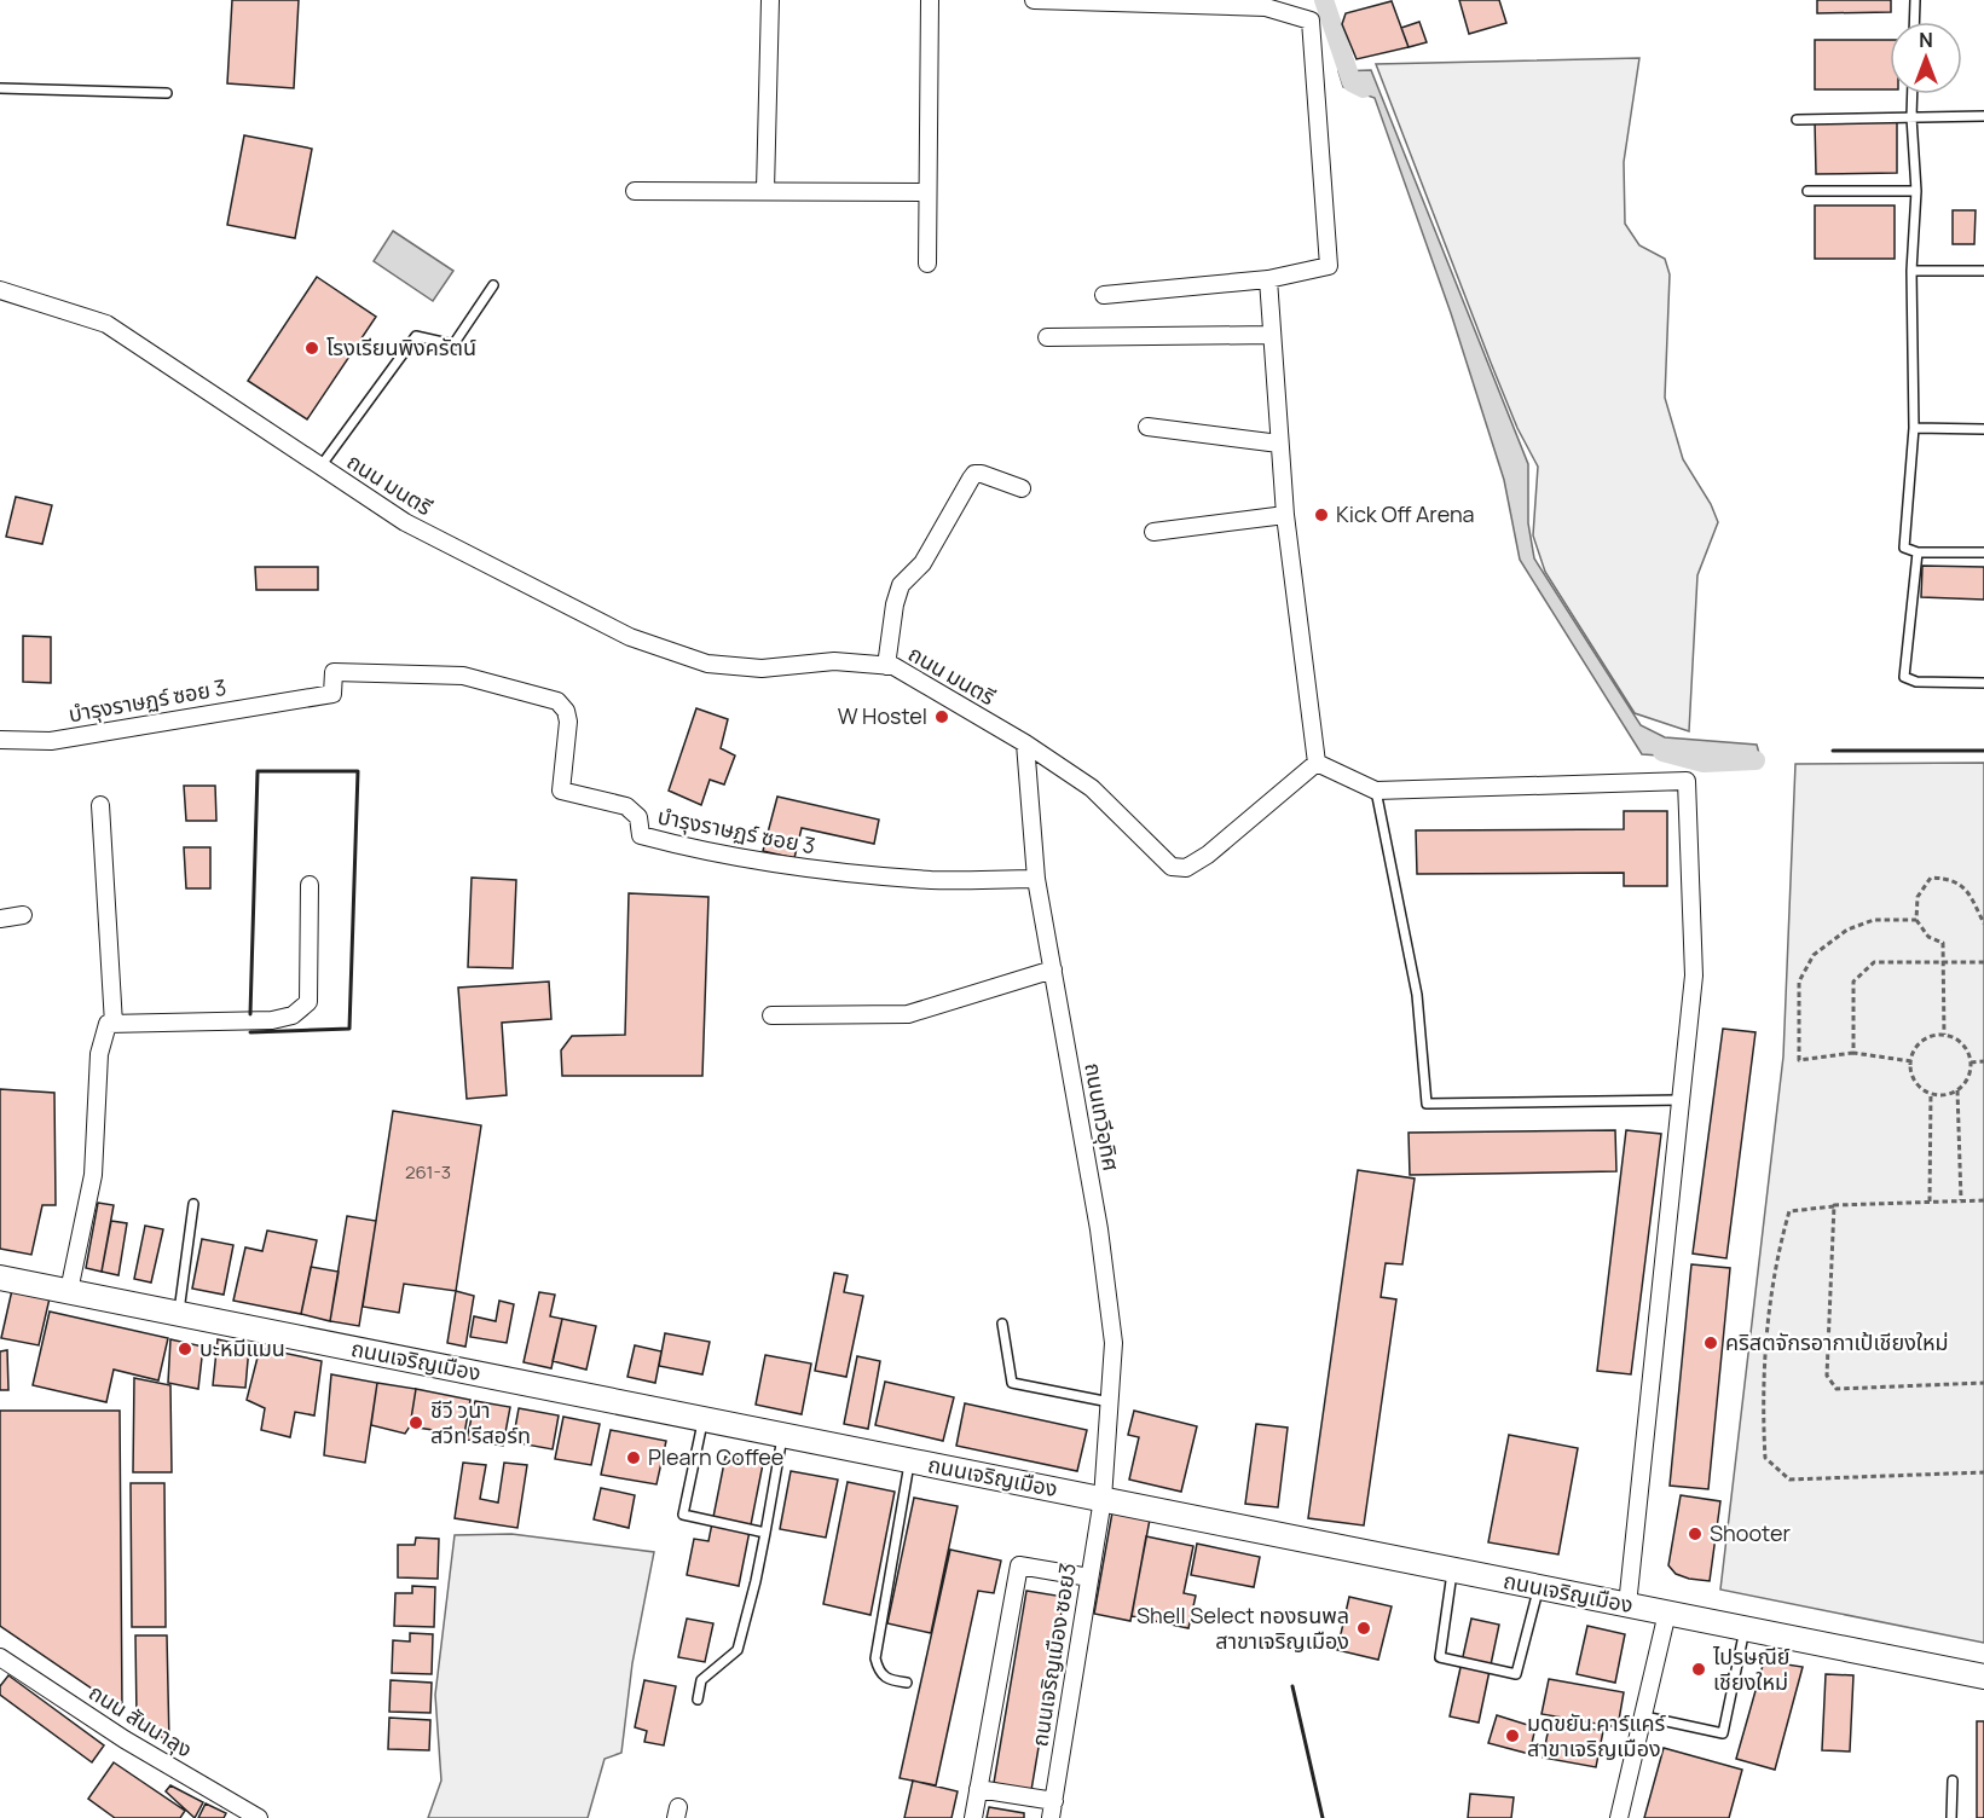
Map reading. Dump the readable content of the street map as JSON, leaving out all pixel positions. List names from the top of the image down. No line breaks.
{"streets":{"main road":["ถนนเจริญเมือง"],"street":["ถนน มนตรี","บำรุงราษฏร์ ซอย 3","ถนนเทวีอุทิศ","ถนนเจริญเมือง ซอย3","ถนน สันนาลุง"]},"crossings":[["ถนน มนตรี","ถนนเทวีอุทิศ"],["บำรุงราษฏร์ ซอย 3","ถนนเทวีอุทิศ"],["ถนนเทวีอุทิศ","ถนนเจริญเมือง"],["ถนนเทวีอุทิศ","ถนนเจริญเมือง ซอย3"],["ถนนเจริญเมือง","ถนนเจริญเมือง ซอย3"]],"places":["โรงเรียนพิงครัตน์","Kick Off Arena","W Hostel","คริสตจักรอากาเป้เชียงใหม่","บะหมีแมน","ชีวี วนา สวีท รีสอร์ท","Plearn Coffee","Shooter","Shell Select ทองธนพล สาขาเจริญเมือง","ไปรษณีย์ เชียงใหม่","มดขยัน คาร์แคร์ สาขาเจริญเมือง"],"house_numbers":["261-3"],"north":"top"}
